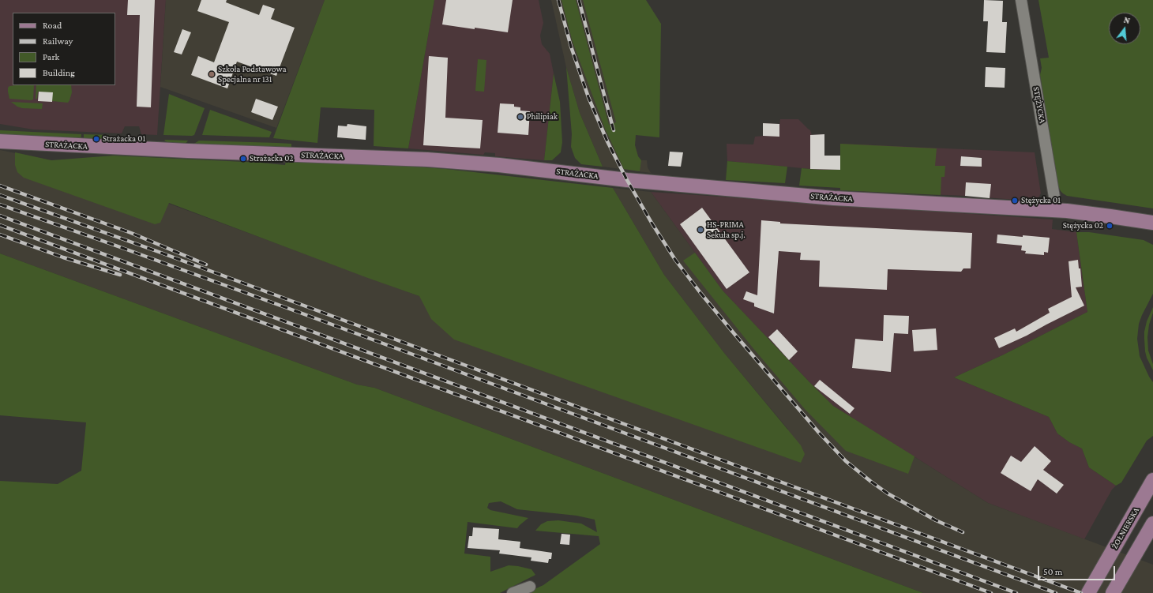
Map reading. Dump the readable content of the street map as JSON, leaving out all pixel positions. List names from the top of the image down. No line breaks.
{"streets":{"main road":["STRAŻACKA","ŻOŁNIERSKA"],"street":["STĘŻYCKA"]},"crossings":[["STĘŻYCKA","STRAŻACKA"]],"places":["Szkoła Podstawowa Specjalna nr 131","Philipiak","Strażacka 01","Strażacka 02","Stężycka 01","Stężycka 02","HS-PRIMA Sekuła sp.j."],"legend":["Road","Railway","Park","Building"],"scale_bar":"50 m","north":"top"}
